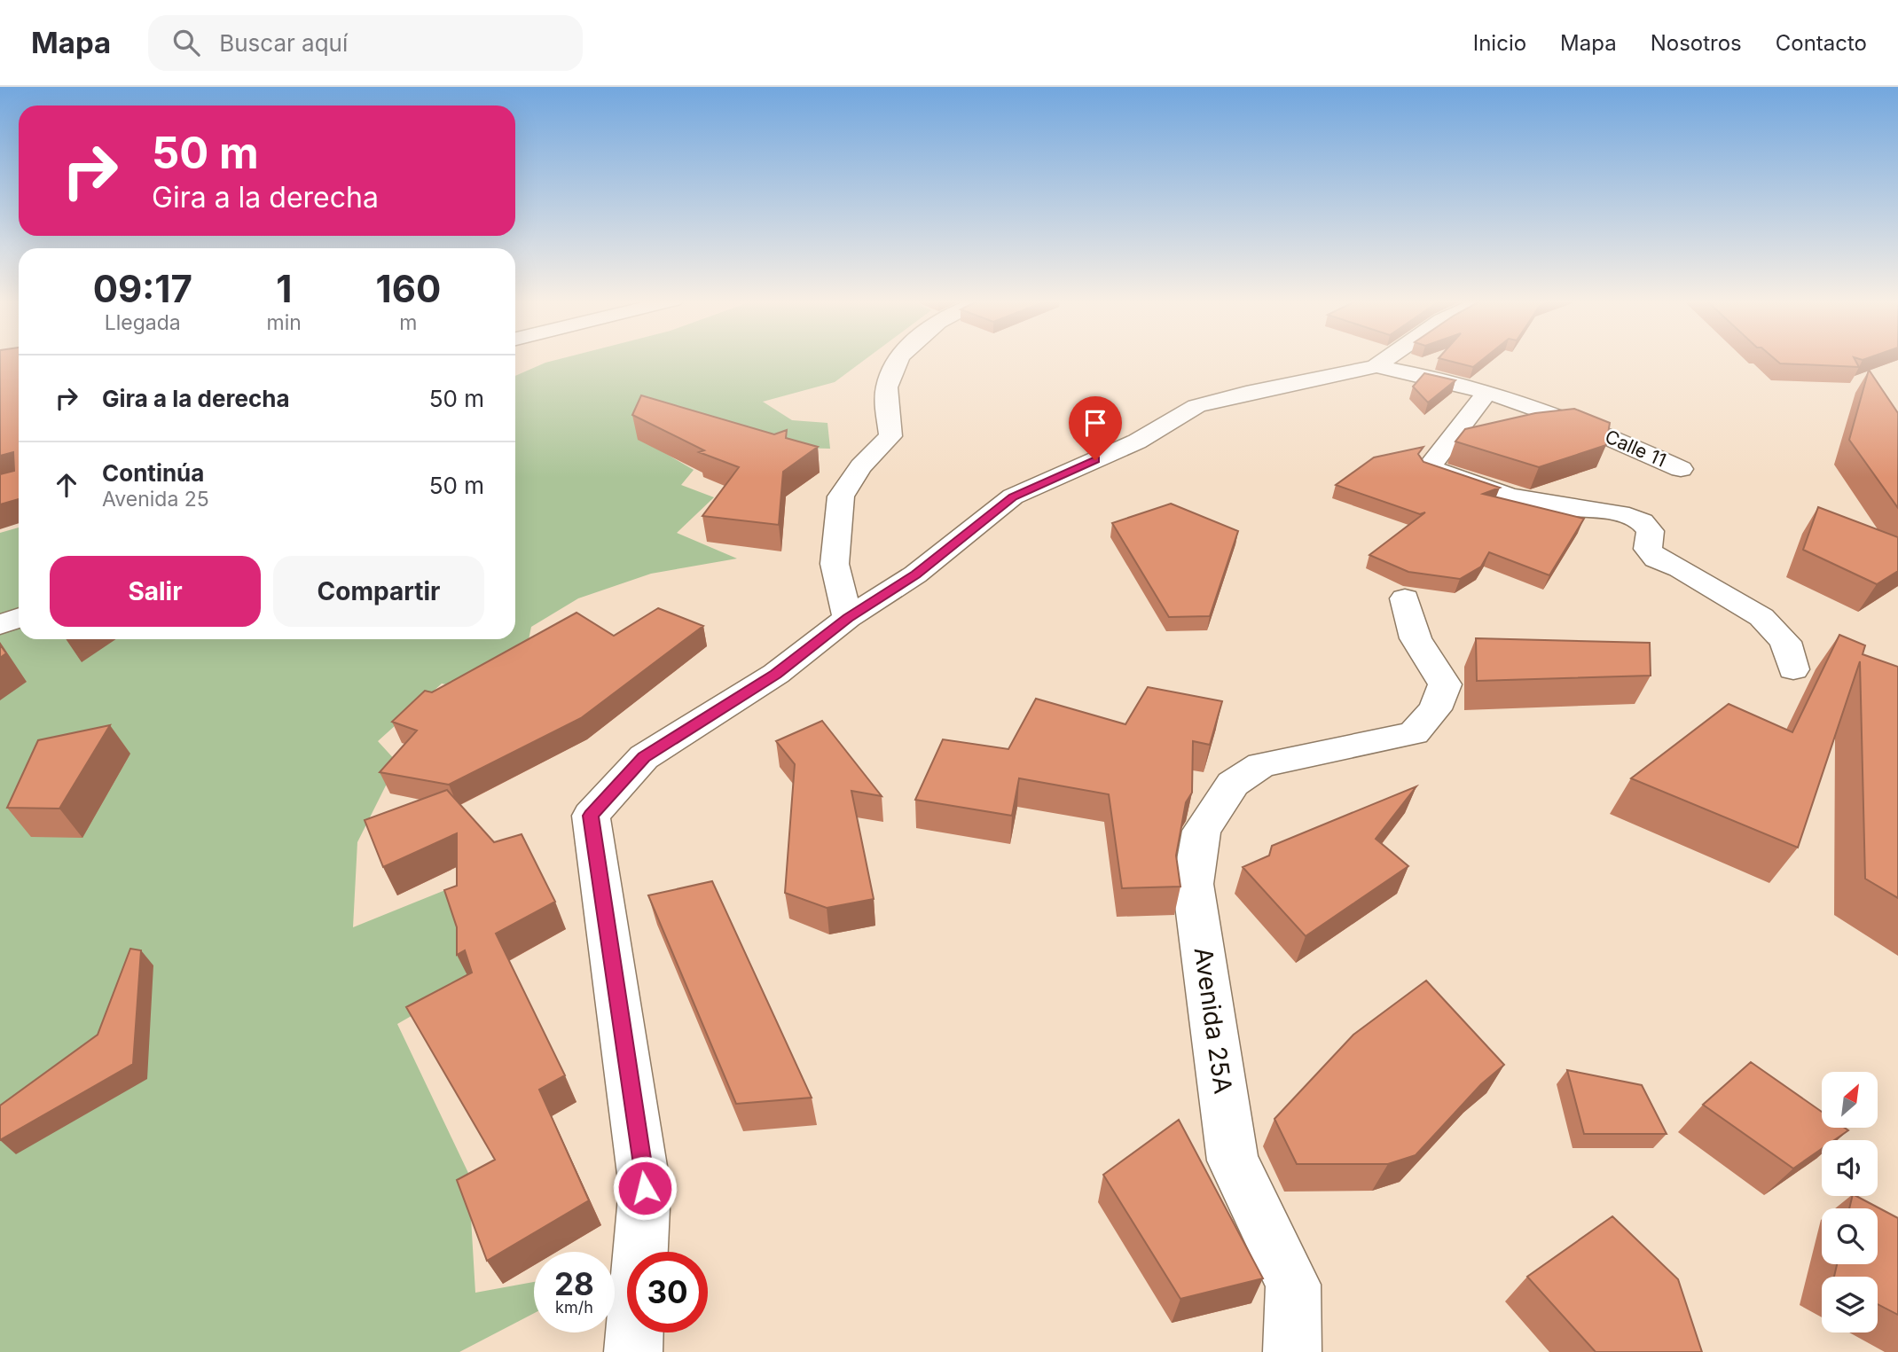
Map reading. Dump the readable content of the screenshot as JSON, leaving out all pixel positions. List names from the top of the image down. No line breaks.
{"streets":{"street":["Calle 11","Avenida 25A"]},"north":"top right","page":{"header":"Mapa","search":"Buscar aquí","nav":["Inicio","Mapa","Nosotros","Contacto"],"turn":["50 m","Gira a la derecha"],"eta":["09:17","Llegada","1","min","160","m"],"list":[{"name":"Gira a la derecha","value":"50 m"},{"name":"Continúa","note":"Avenida 25","value":"50 m"}],"buttons":["Salir","Compartir"],"speed":"28 km/h","limit":"30"}}
